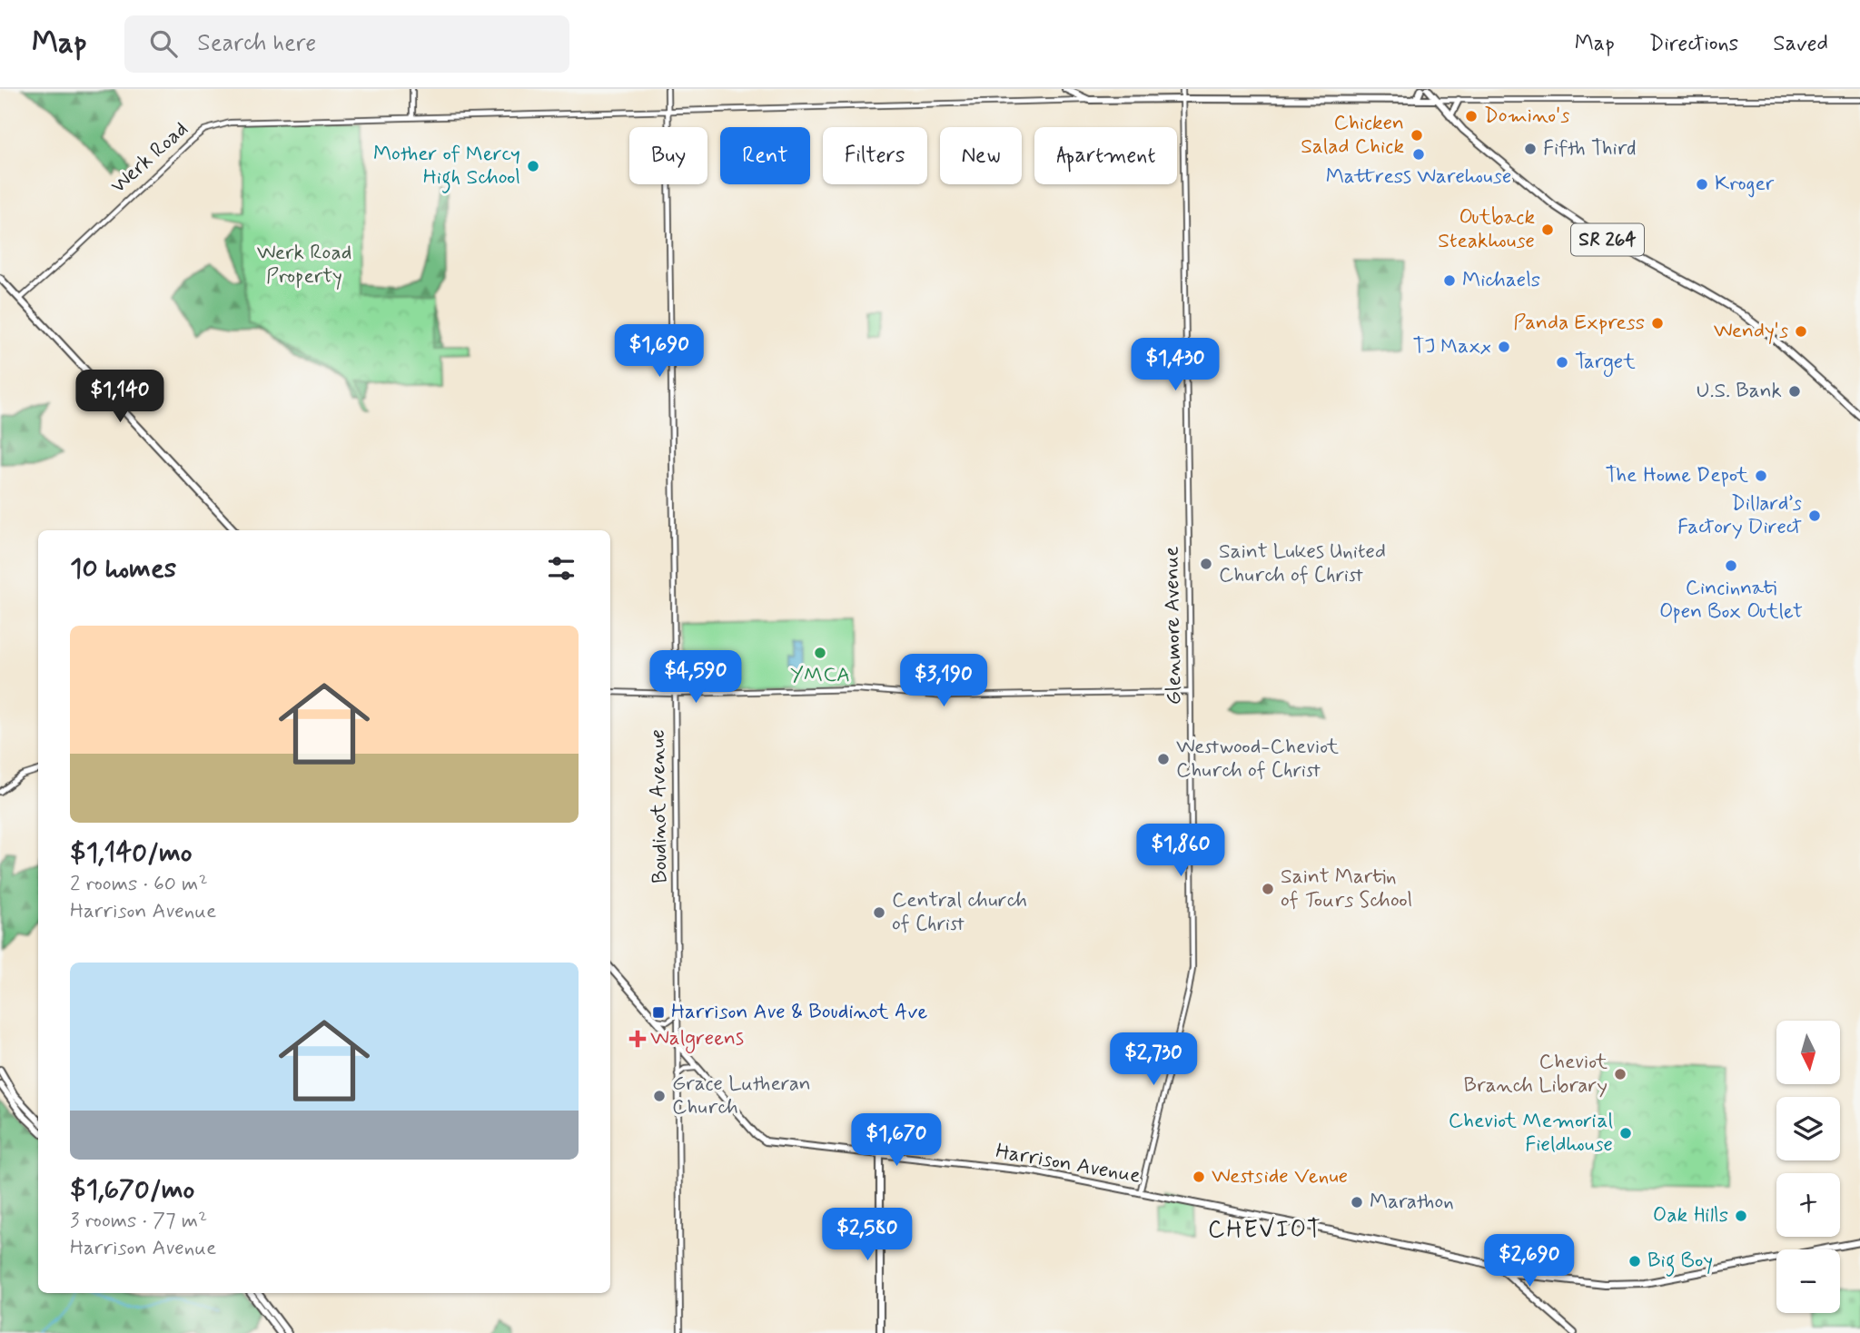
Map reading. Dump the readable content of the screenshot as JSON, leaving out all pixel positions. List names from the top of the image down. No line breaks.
{"streets":{"main road":["Werk Road","SR 264","Harrison Avenue"],"street":["Glenmore Avenue","Boudinot Avenue"]},"crossings":[["Werk Road","SR 264"],["Werk Road","Glenmore Avenue"],["Werk Road","Boudinot Avenue"],["Glenmore Avenue","Harrison Avenue"],["Boudinot Avenue","Harrison Avenue"]],"districts":["CHEVIOT"],"parks":["Werk Road Property"],"places":{"other":["Domino's","Chicken Salad Chick","Fifth Third","Mattress Warehouse","Mother of Mercy High School","Kroger","Outback Steakhouse","Michaels","Panda Express","Wendy's","TJ Maxx","Target","U.S. Bank","The Home Depot","Dillard’s Factory Direct","Saint Lukes United Church of Christ","Cincinnati Open Box Outlet","YMCA","Westwood-Cheviot Church of Christ","Saint Martin of Tours School","Central church of Christ","Cheviot Branch Library","Grace Lutheran Church","Cheviot Memorial Fieldhouse","Westside Venue","Marathon","Oak Hills","Big Boy"],"transit":["Harrison Ave & Boudinot Ave"],"health":["Walgreens"]},"north":"bottom","page":{"header":"Map","search":"Search here","nav":["Map","Directions","Saved"],"chip":["Buy","Rent","Filters","New","Apartment"],"price":["$1,690","$1,430","$1,140","$4,590","$3,190","$1,860","$2,730","$1,670","$2,580","$2,690"],"heading":"10 homes","list":[{"name":"$1,140/mo","note":"2 rooms · 60 m² · Harrison Avenue"},{"name":"$1,670/mo","note":"3 rooms · 77 m² · Harrison Avenue"}],"map_buttons":["+","−"]}}
